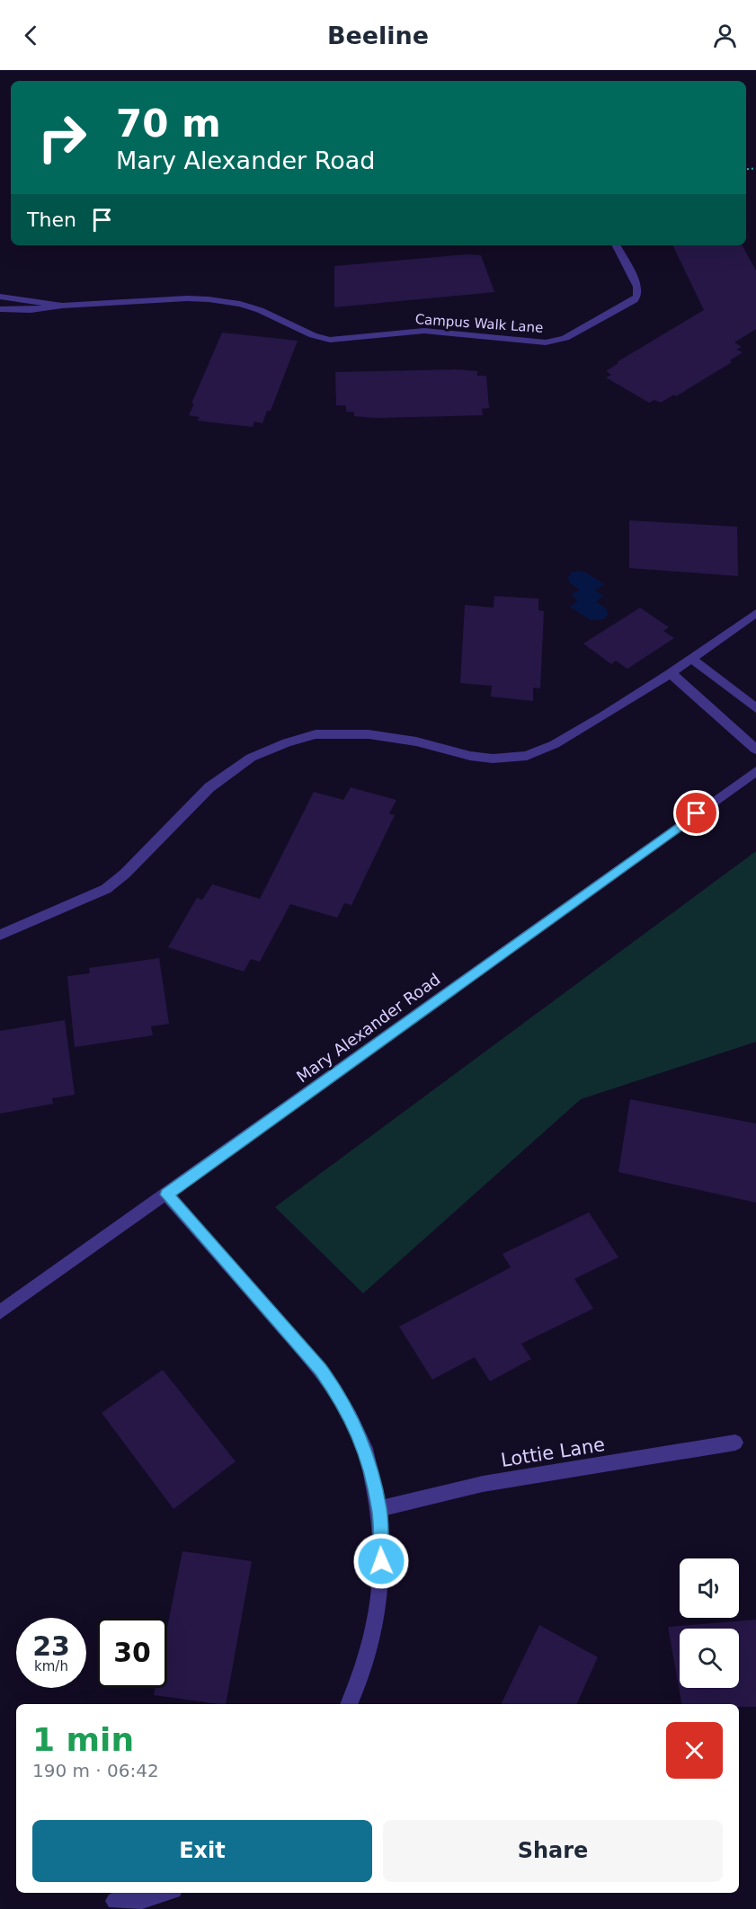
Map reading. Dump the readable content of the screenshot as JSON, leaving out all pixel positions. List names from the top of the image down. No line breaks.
{"streets":{"street":["Campus Walk Lane","Mary Alexander Road","Lottie Lane"]},"page":{"header":"Beeline","turn":["70 m","Mary Alexander Road"],"then":"Then","speed":"23 km/h","limit":"30","heading":["1 min","190 m · 06:42"],"buttons":["Exit","Share"]}}
